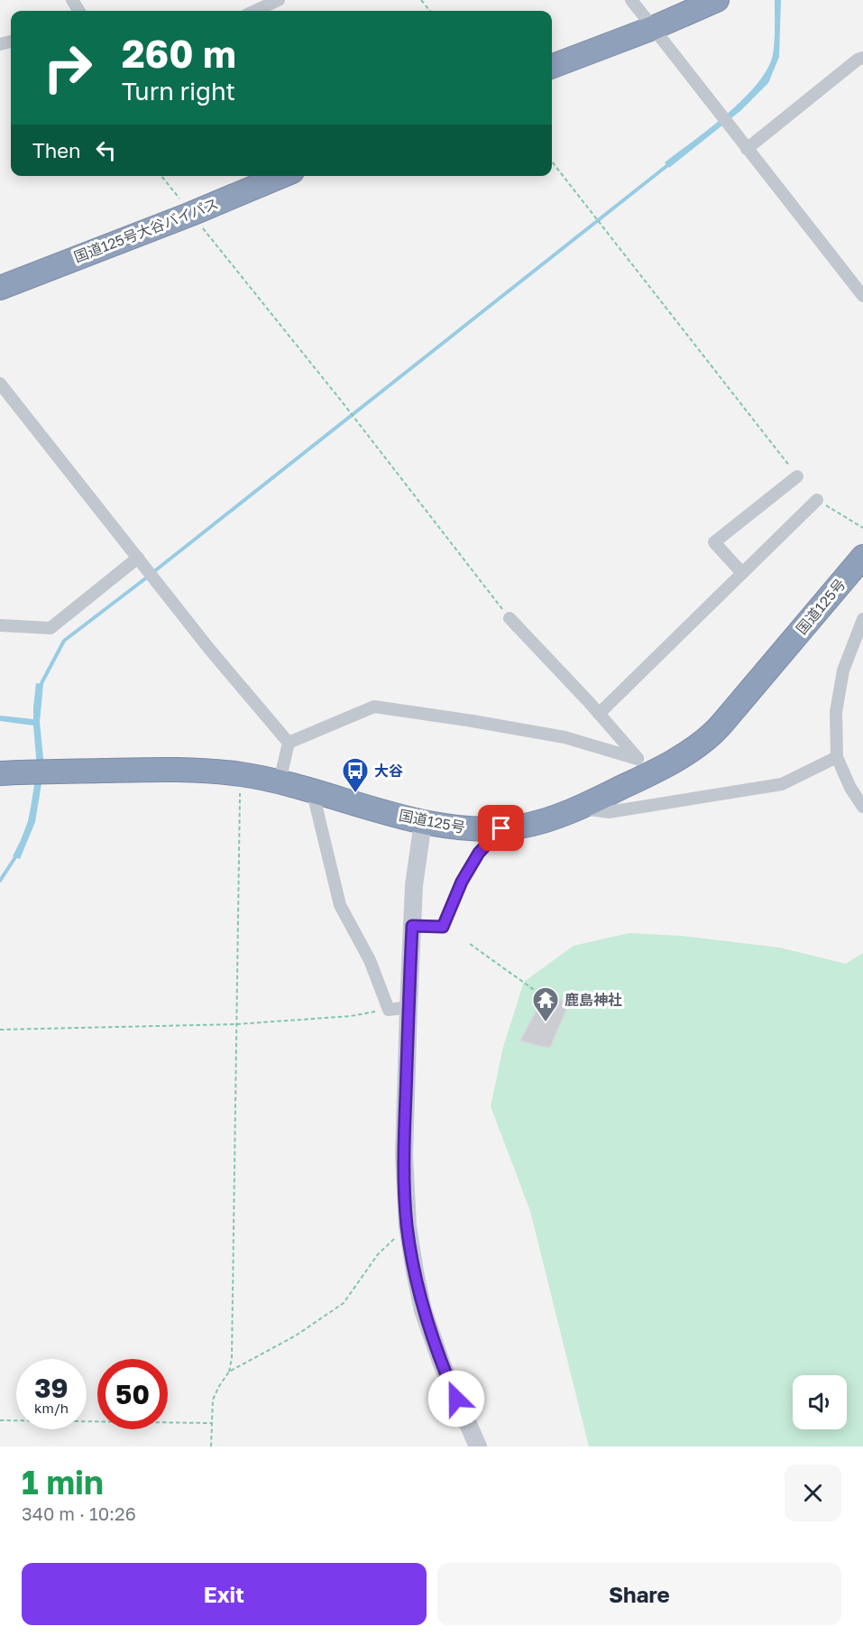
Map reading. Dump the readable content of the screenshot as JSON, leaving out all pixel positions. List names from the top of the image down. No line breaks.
{"streets":{"highway":["国道125号大谷バイパス","国道125号"]},"places":{"bus stop":["大谷"],"temple":["鹿島神社"]},"page":{"turn":["260 m","Turn right"],"then":"Then","speed":"39 km/h","limit":"50","heading":["1 min","340 m · 10:26"],"buttons":["Exit","Share"]}}
